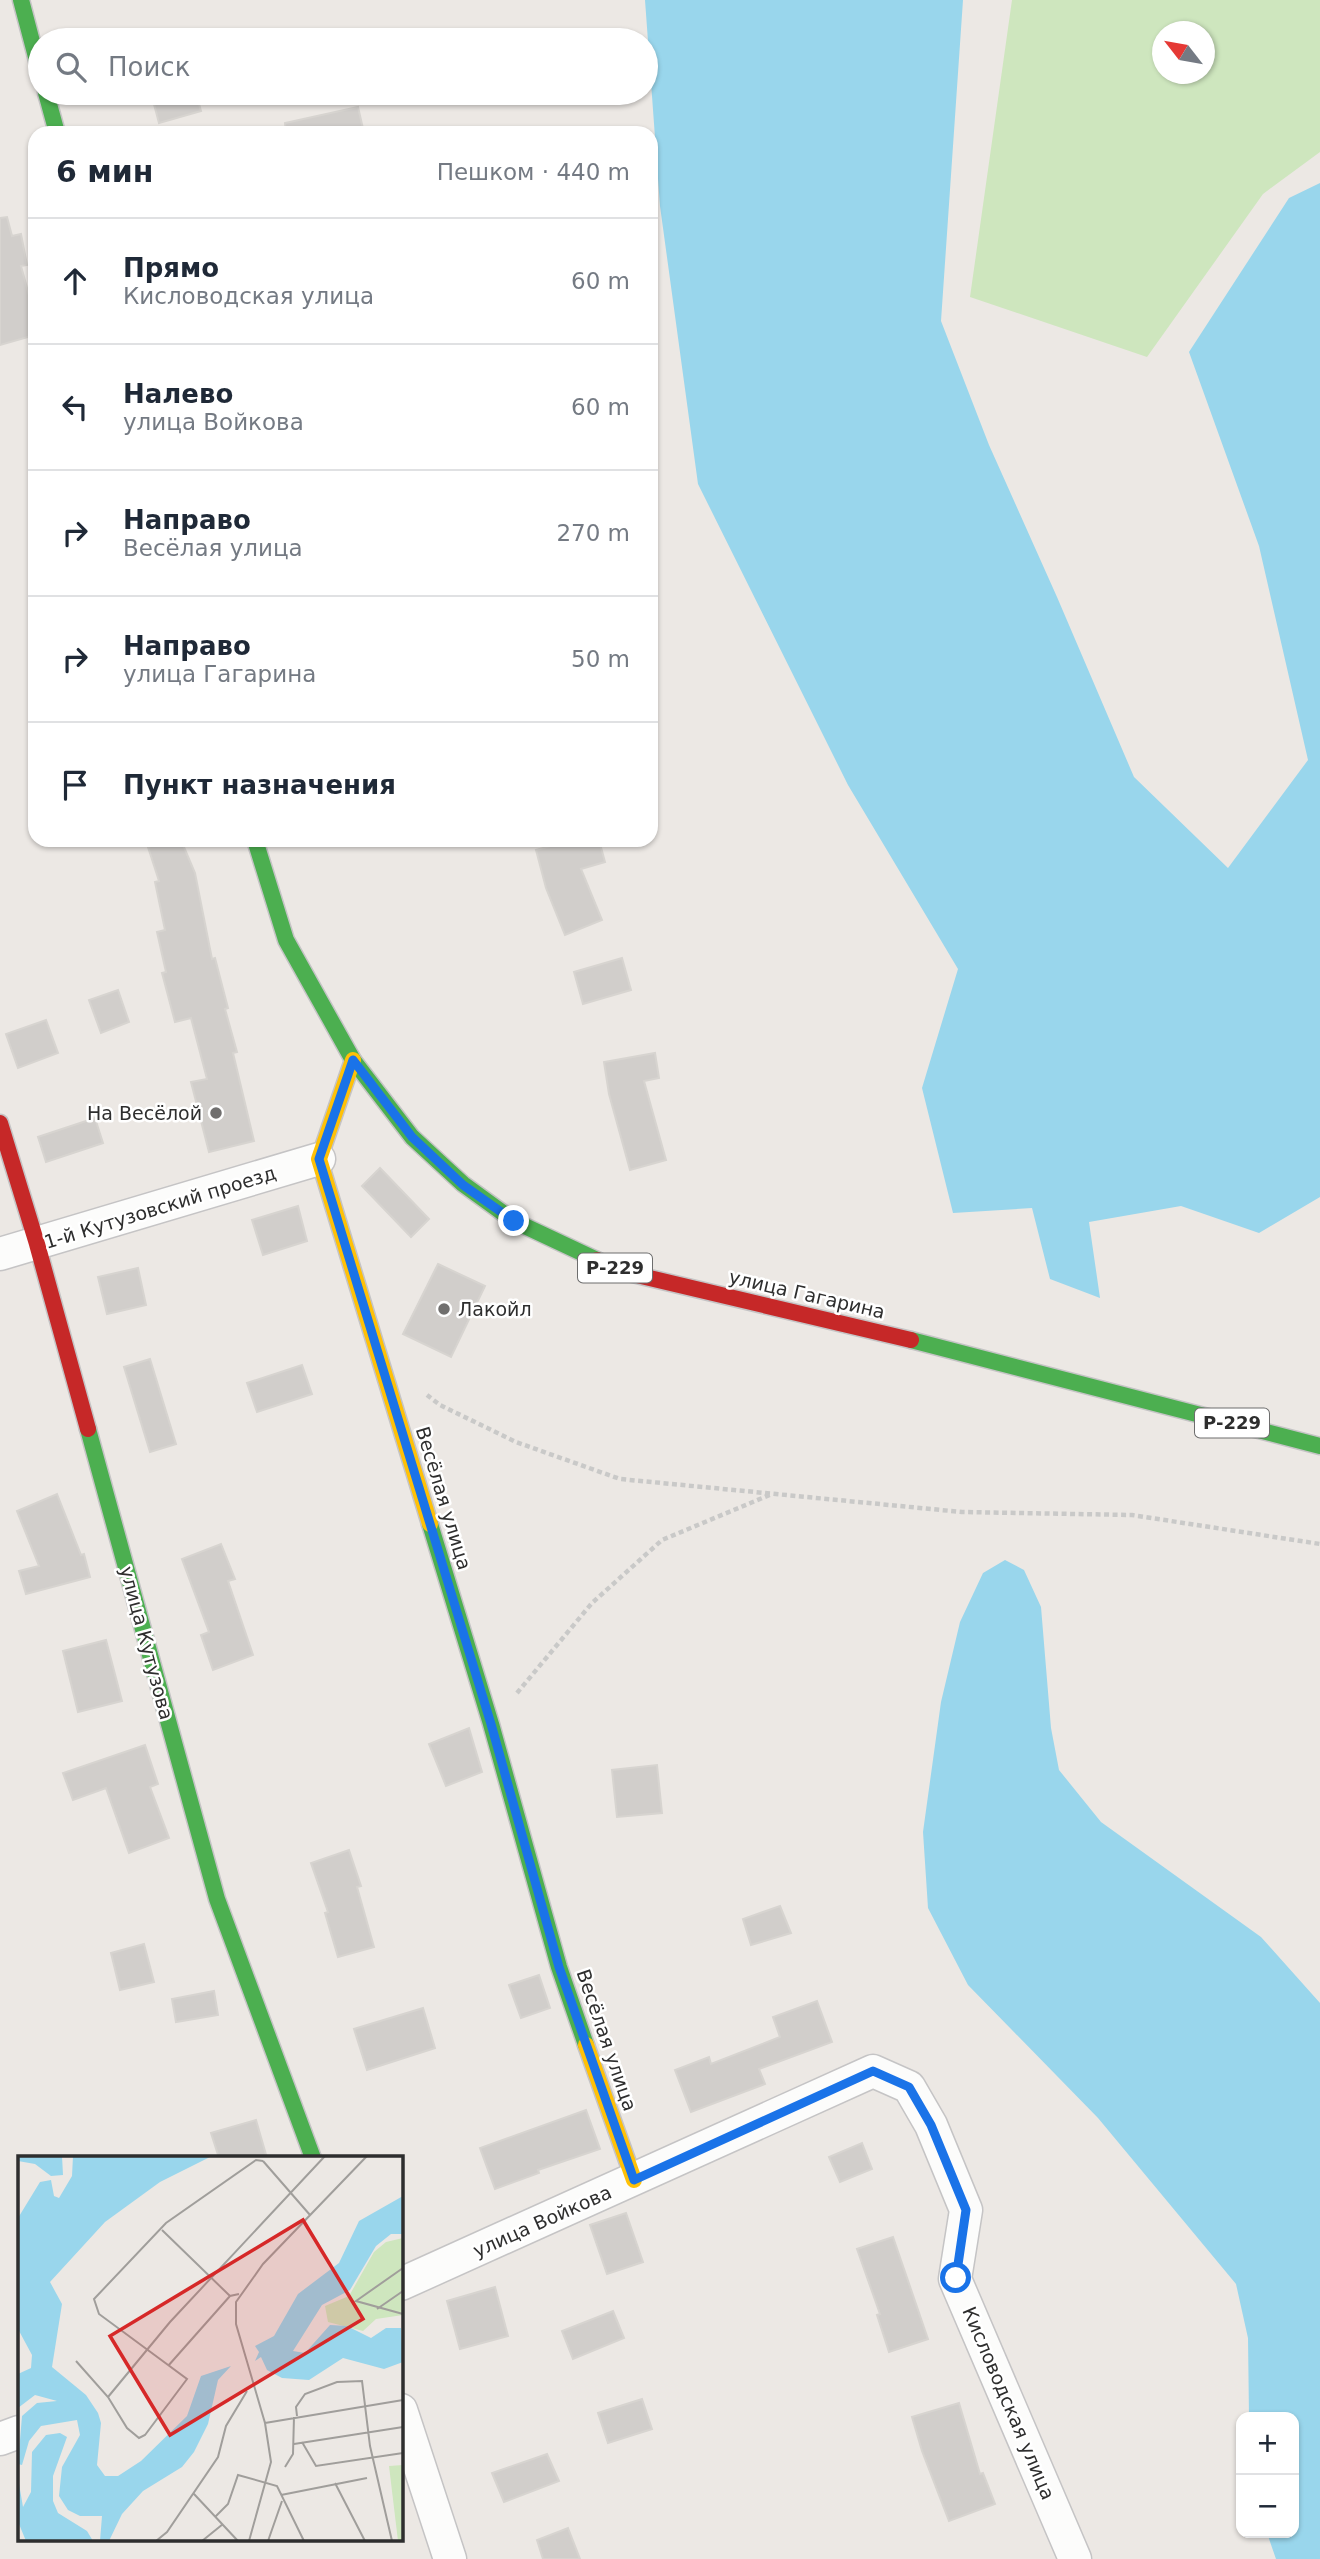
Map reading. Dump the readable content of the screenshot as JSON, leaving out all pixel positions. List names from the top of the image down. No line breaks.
{"streets":{"street":["1-й Кутузовский проезд","Р-229","улица Гагарина","Весёлая улица","улица Кутузова","улица Войкова","Кисловодская улица"]},"crossings":[["1-й Кутузовский проезд","Весёлая улица"],["1-й Кутузовский проезд","улица Кутузова"],["Р-229","улица Гагарина"],["Весёлая улица","улица Войкова"],["улица Войкова","Кисловодская улица"]],"places":["На Весёлой","Лакойл"],"north":"top left","page":{"search":"Поиск","heading":["6 мин","Пешком · 440 m"],"list":[["Прямо","Кисловодская улица","60 m"],["Налево","улица Войкова","60 m"],["Направо","Весёлая улица","270 m"],["Направо","улица Гагарина","50 m"],"Пункт назначения"],"map_buttons":["+","−"]}}
